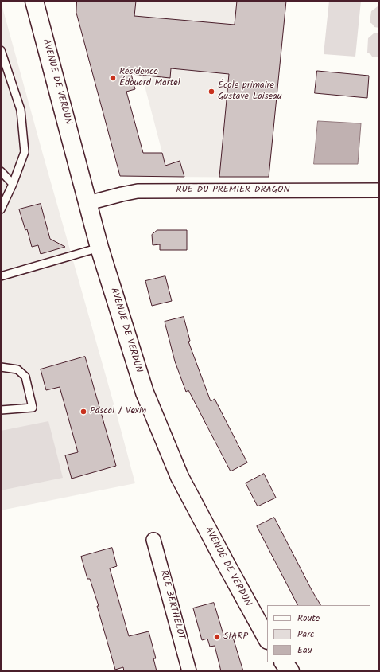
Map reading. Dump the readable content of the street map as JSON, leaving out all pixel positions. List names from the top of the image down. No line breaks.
{"streets":{"main road":["AVENUE DE VERDUN"],"street":["RUE DU PREMIER DRAGON","RUE BERTHELOT"]},"crossings":[["AVENUE DE VERDUN","RUE DU PREMIER DRAGON"]],"places":["Résidence Édouard Martel","École primaire Gustave Loiseau","Pascal / Vexin","SIARP"],"legend":["Route","Parc","Eau"]}
